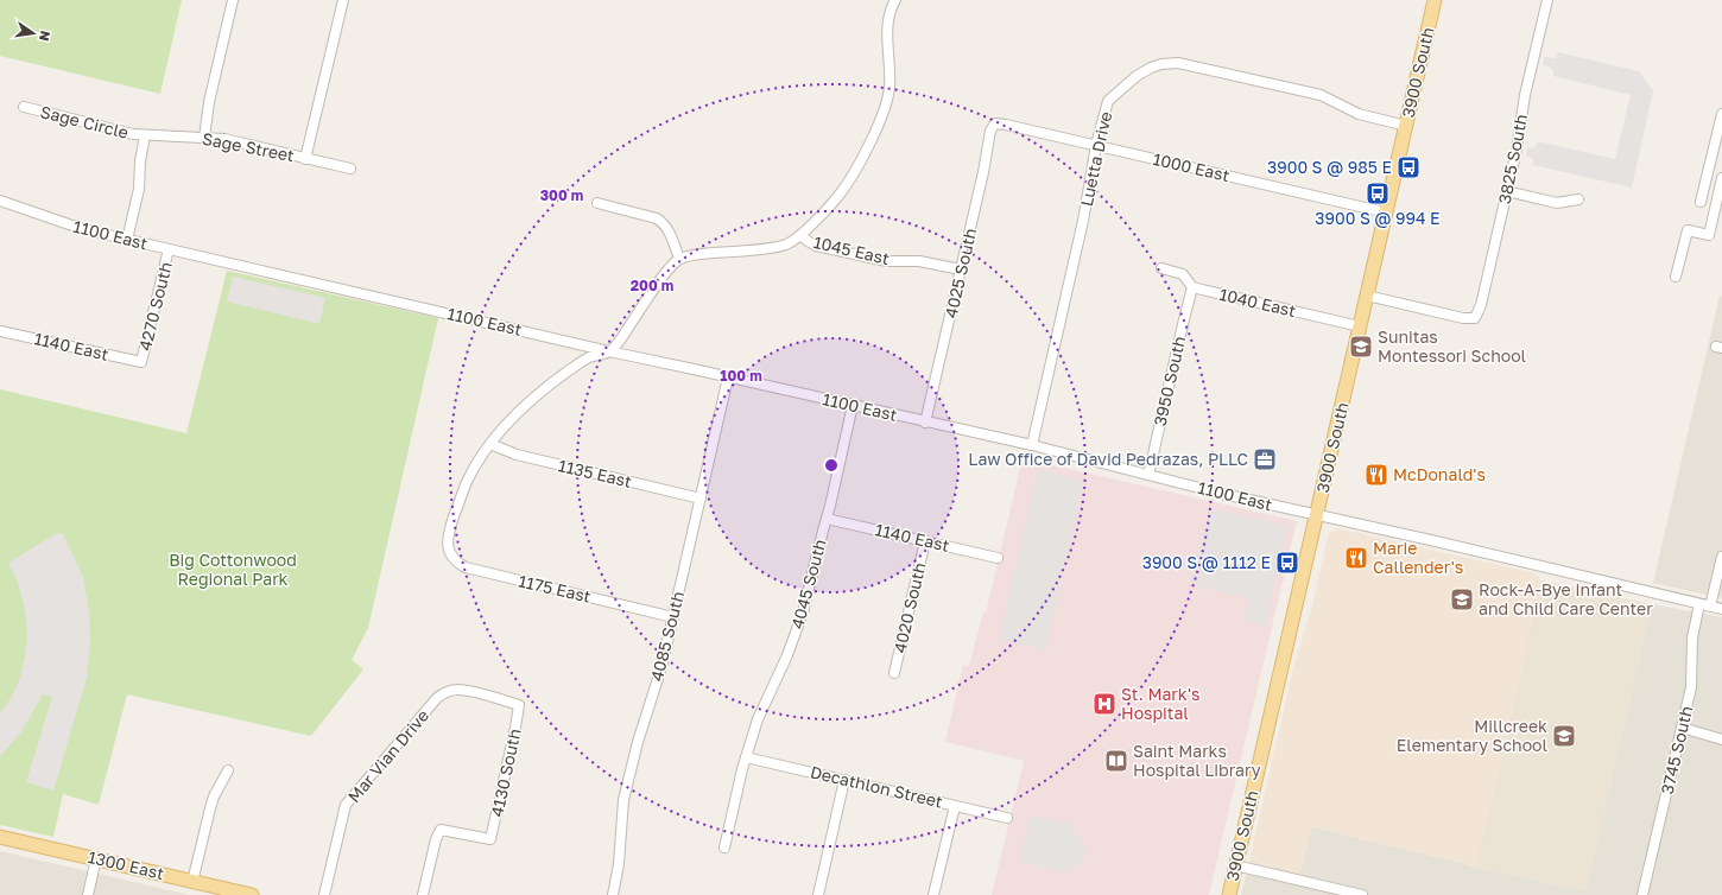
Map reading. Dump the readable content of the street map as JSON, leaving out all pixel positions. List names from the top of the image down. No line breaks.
{"streets":{"main road":["3900 South","1300 East"],"street":["Sage Circle","Sage Street","Luetta Drive","3825 South","1000 East","1100 East","1045 East","4025 South","1040 East","4270 South","1140 East","3950 South","1135 East","4045 South","1175 East","4020 South","4085 South","3745 South","Mar Vian Drive","4130 South","Decathlon Street"]},"crossings":[["3900 South","Luetta Drive"],["3900 South","3825 South"],["3900 South","1000 East"],["3900 South","1100 East"],["3900 South","1040 East"],["Sage Circle","Sage Street"],["Luetta Drive","1000 East"],["Luetta Drive","1100 East"],["1000 East","4025 South"],["1100 East","4025 South"],["1100 East","4270 South"],["1100 East","3950 South"],["1100 East","4045 South"],["1100 East","4085 South"],["1100 East","3745 South"],["1045 East","4025 South"],["1040 East","3950 South"],["4270 South","1140 East"],["1140 East","4045 South"],["1140 East","4020 South"],["1135 East","1175 East"],["1135 East","4085 South"],["4045 South","Decathlon Street"],["1175 East","4085 South"],["Mar Vian Drive","4130 South"]],"parks":["Big Cottonwood Regional Park"],"places":{"bus stop":["3900 S @ 985 E","3900 S @ 994 E","3900 S @ 1112 E"],"school or university":["Sunitas Montessori School","Rock-A-Bye Infant and Child Care Center","Millcreek Elementary School"],"office":["Law Office of David Pedrazas, PLLC"],"restaurant":["McDonald's","Marie Callender's"],"hospital":["St. Mark's Hospital"],"library":["Saint Marks Hospital Library"]},"north":"right","rings":["300 m","200 m","100 m"]}
